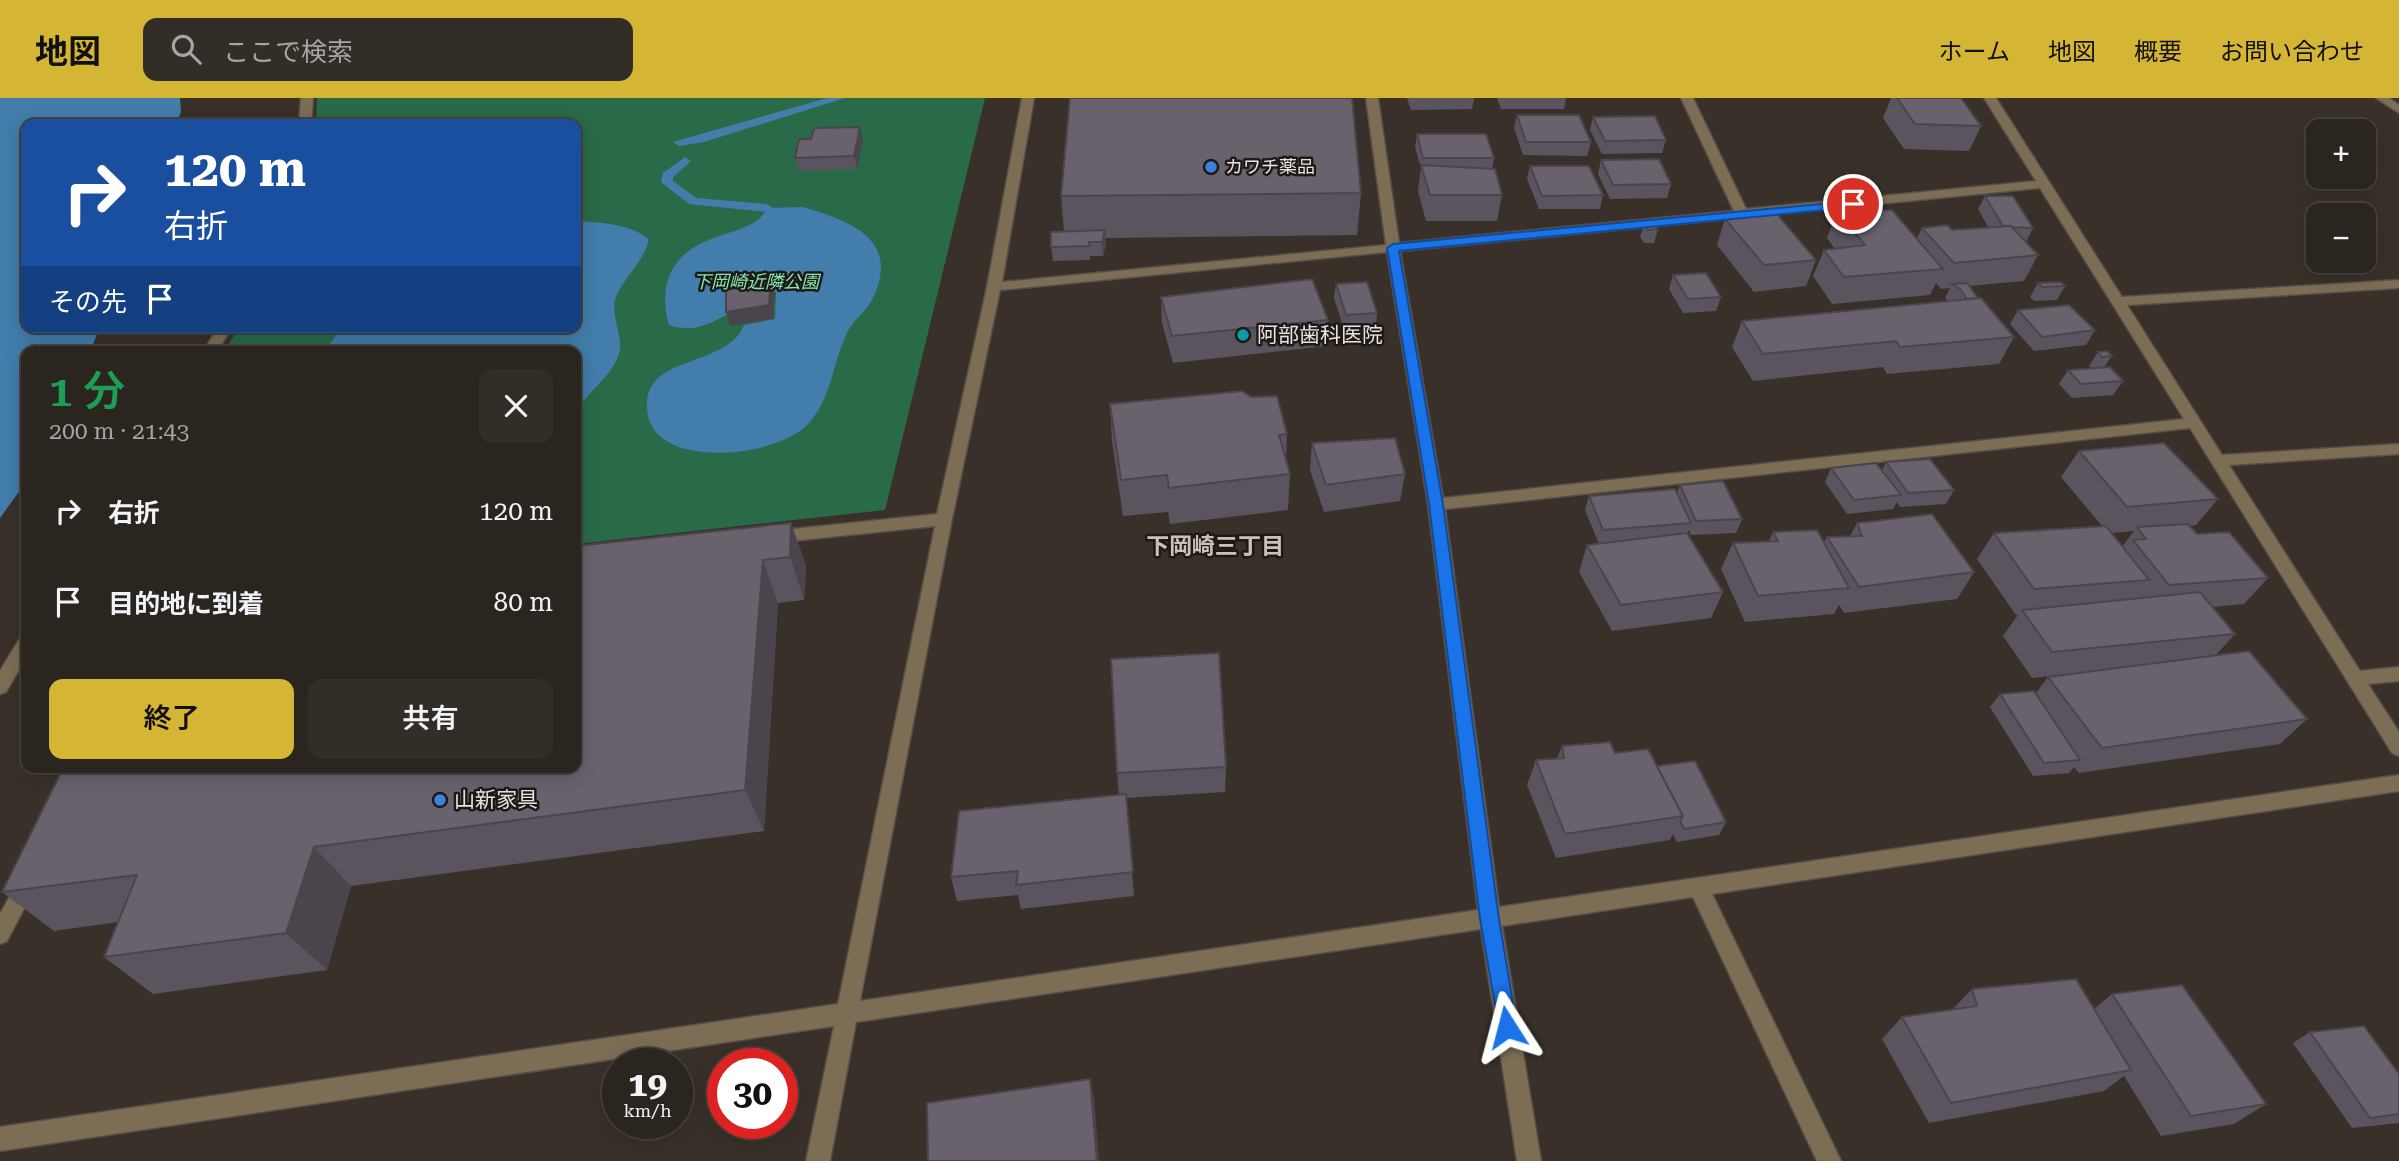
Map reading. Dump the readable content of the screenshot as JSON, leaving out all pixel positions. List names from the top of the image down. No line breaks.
{"districts":["下岡崎三丁目"],"parks":["下岡崎近隣公園"],"places":["カワチ薬品","阿部歯科医院","山新家具"],"page":{"header":"地図","search":"ここで検索","nav":["ホーム","地図","概要","お問い合わせ"],"map_buttons":["+","−"],"turn":["120 m","右折"],"then":"その先","heading":["1 分","200 m · 21:43"],"list":[{"name":"右折","value":"120 m"},{"name":"目的地に到着","value":"80 m"}],"buttons":["終了","共有"],"speed":"19 km/h","limit":"30"}}
